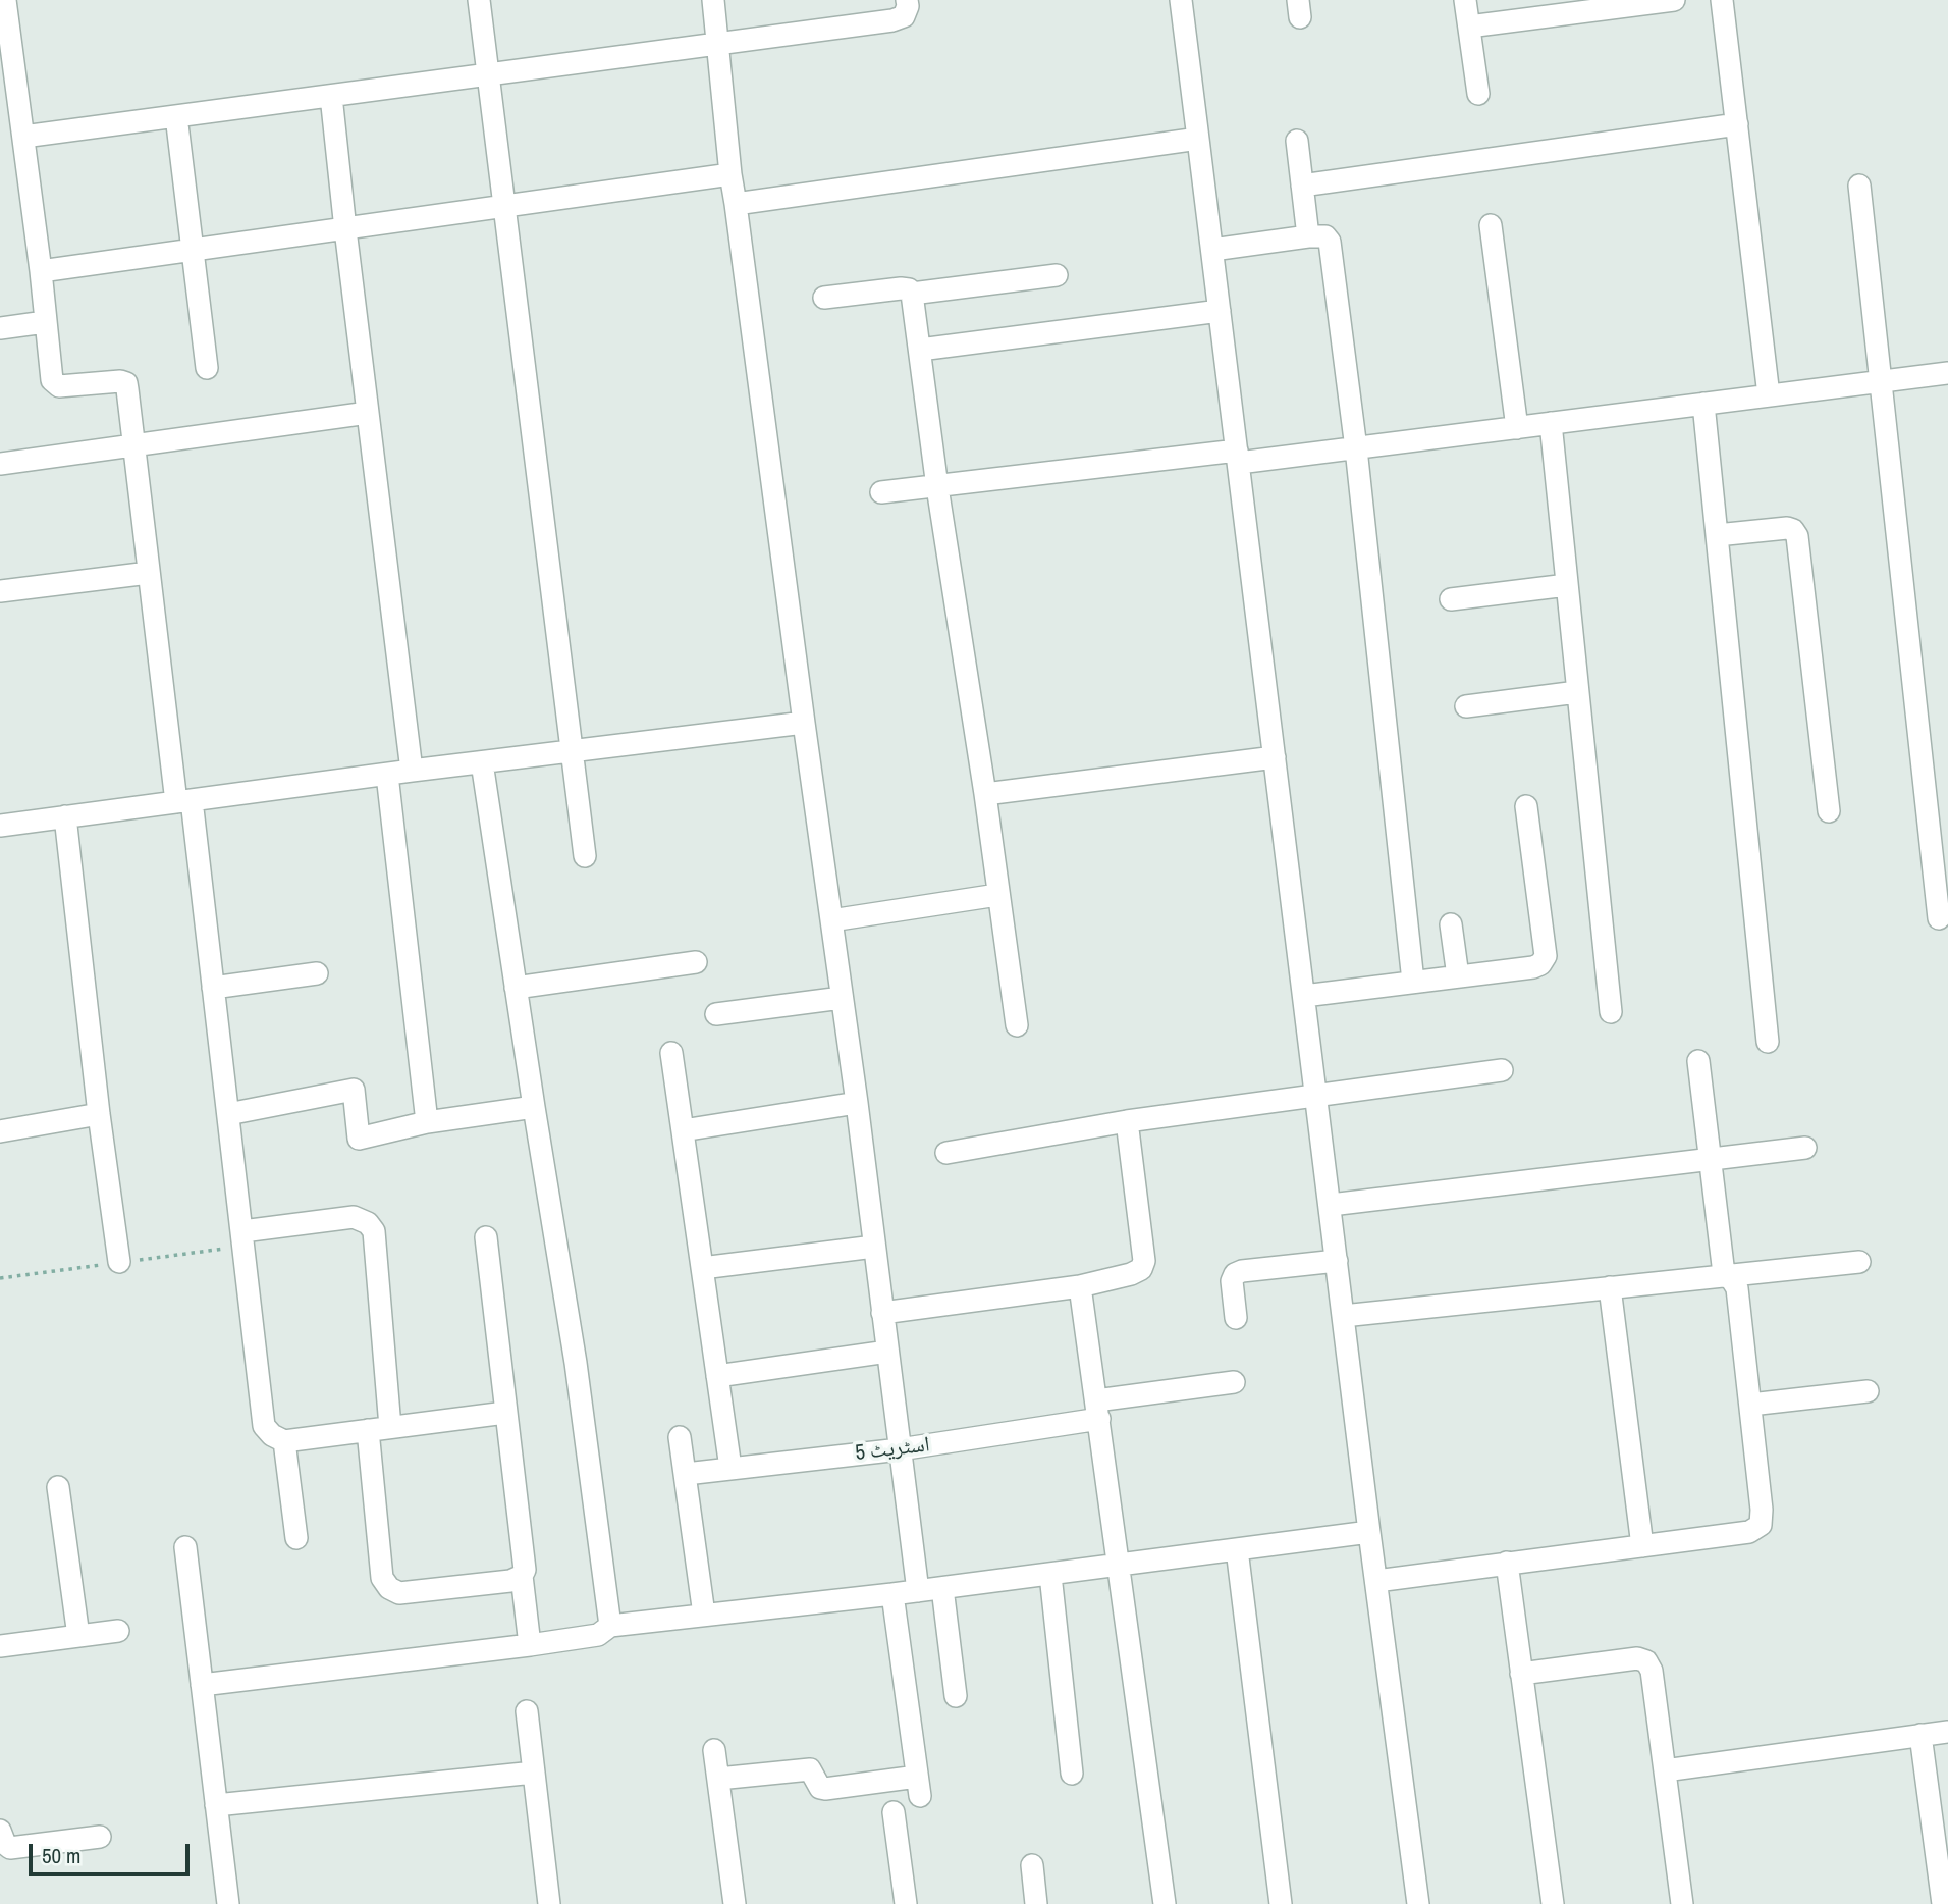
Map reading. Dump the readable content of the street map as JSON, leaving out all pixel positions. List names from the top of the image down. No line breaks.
{"streets":{"street":["اسٹریٹ 5"]},"scale_bar":"50 m"}
